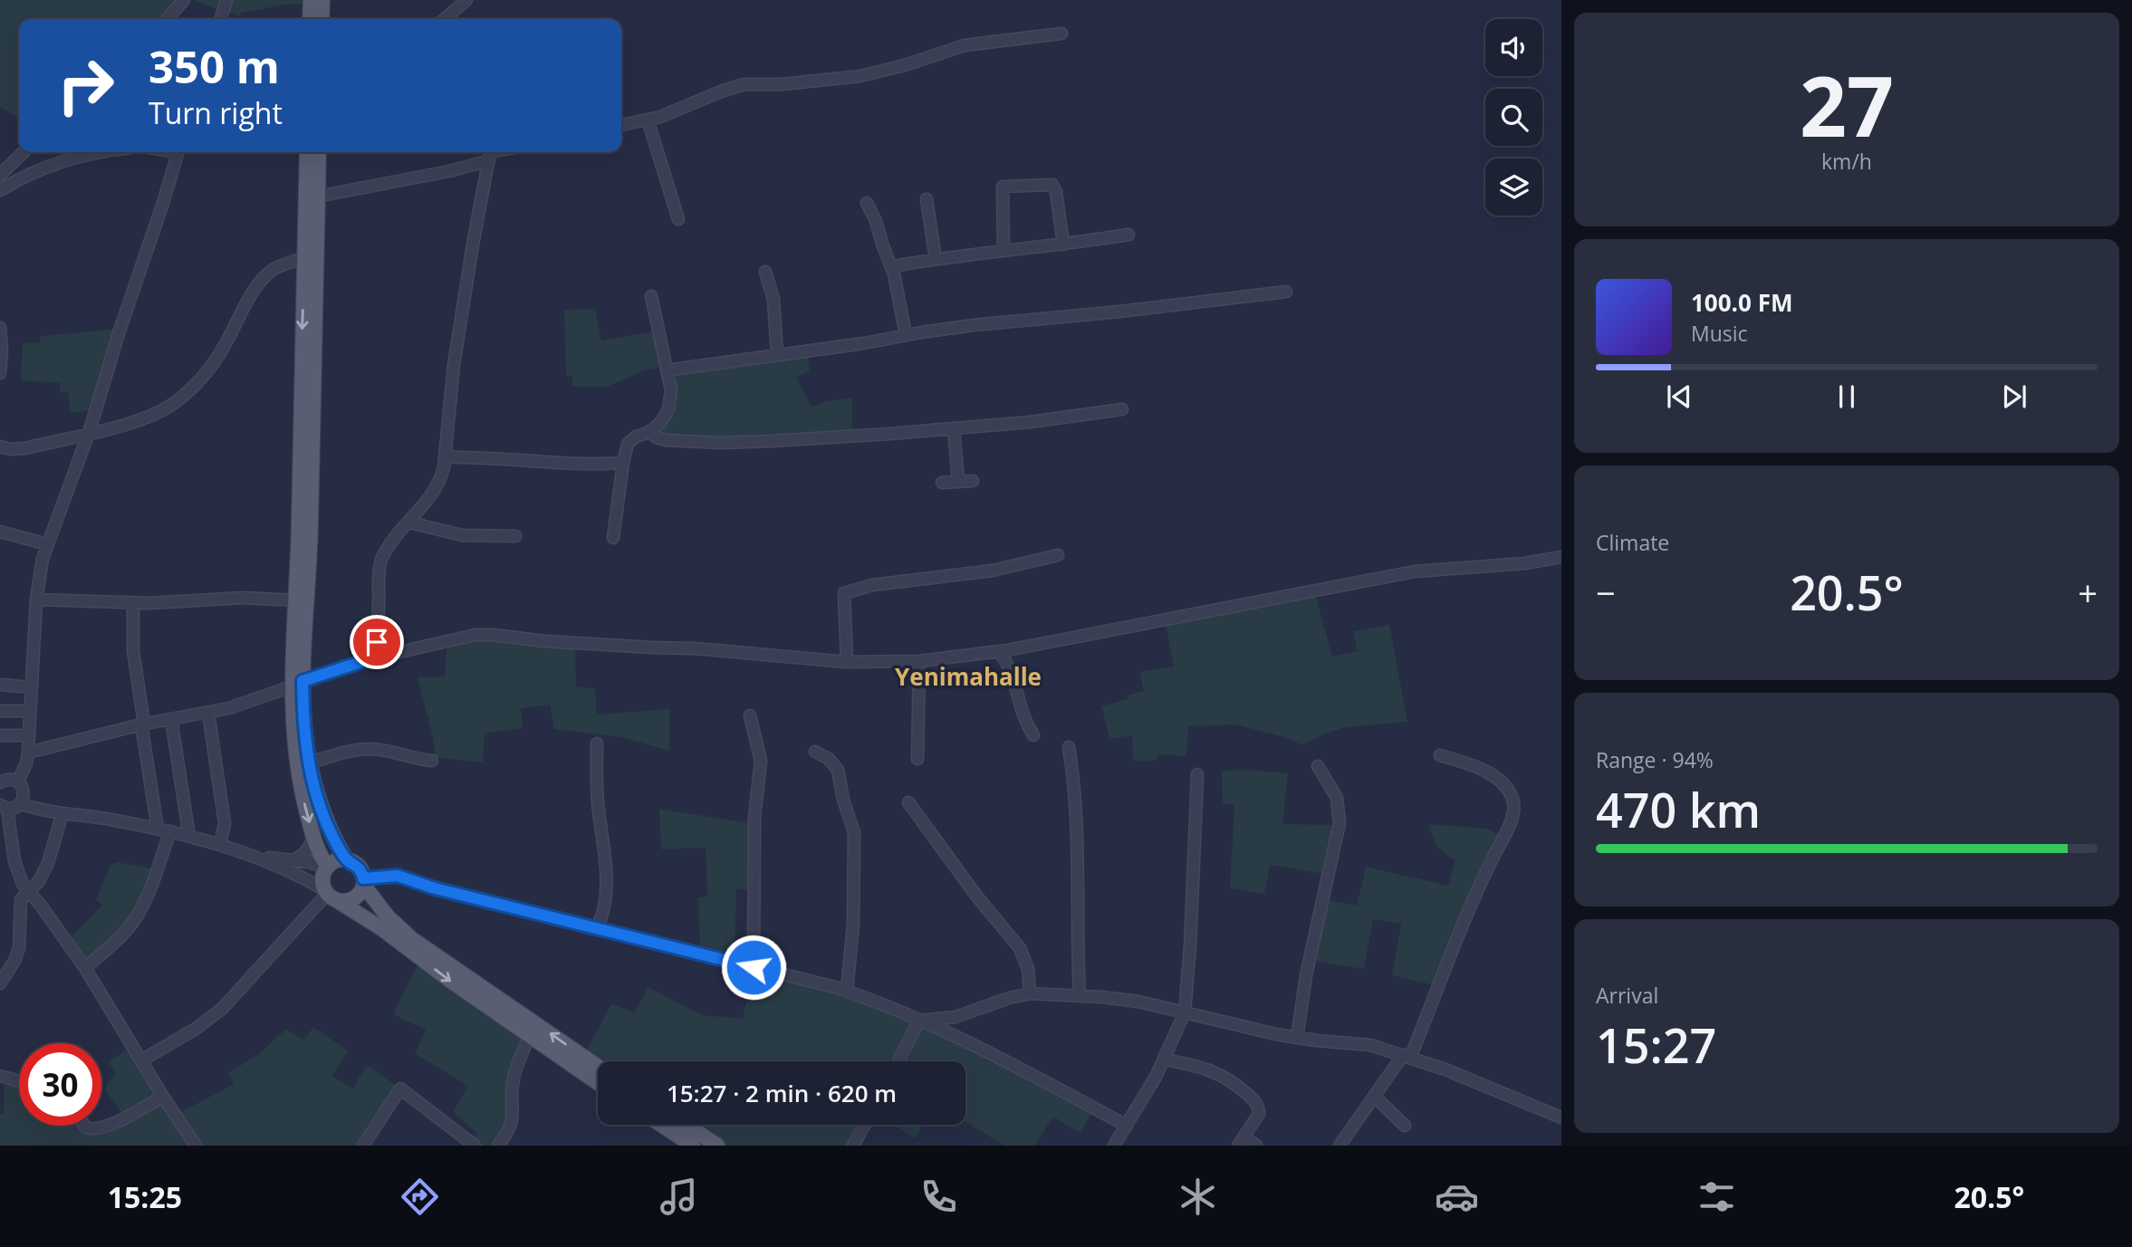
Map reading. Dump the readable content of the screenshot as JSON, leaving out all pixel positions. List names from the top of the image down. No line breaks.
{"districts":["Yenimahalle"],"page":{"tile":[["27","km/h"],"Climate",["Range · 94%","470 km"],["Arrival","15:27"]],"turn":["350 m","Turn right"],"song":["100.0 FM","Music"],"heat":["−","20.5°","+"],"limit":"30","trip":"15:27 · 2 min · 620 m","tabs":["15:25","20.5°"]}}
